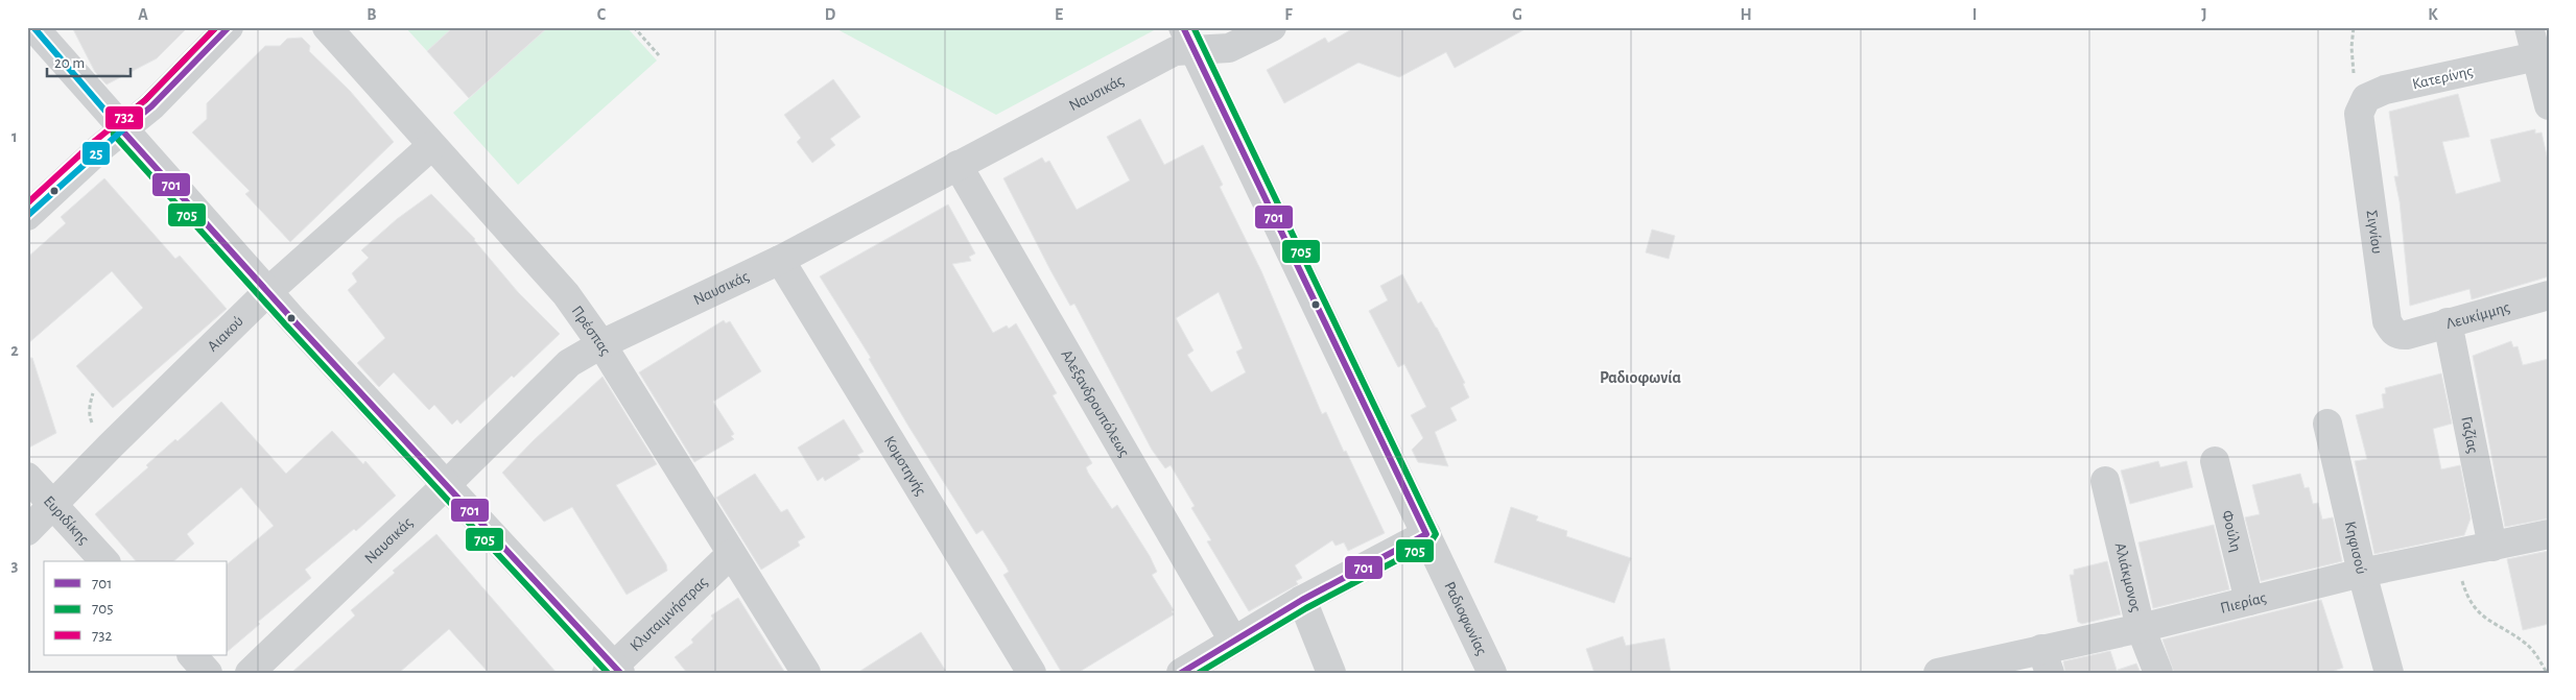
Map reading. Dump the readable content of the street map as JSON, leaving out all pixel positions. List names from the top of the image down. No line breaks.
{"streets":{"street":["Κατερίνης","Ναυσικάς","Σιγνίου","Λευκίμμης","Πρέσπας","Αιακού","Αλεξανδρουπόλεως","Γαζίας","Κομοτηνής","Ευριδίκης","Φούλη","Κηφισού","Αλιάκμονος","Πιερίας","Κλυταιμνήστρας","Ραδιοφωνίας"]},"crossings":[["Κατερίνης","Σιγνίου"],["Ναυσικάς","Πρέσπας"],["Ναυσικάς","Αλεξανδρουπόλεως"],["Ναυσικάς","Κομοτηνής"],["Ναυσικάς","Ραδιοφωνίας"],["Σιγνίου","Λευκίμμης"],["Λευκίμμης","Γαζίας"],["Πρέσπας","Αιακού"],["Πρέσπας","Κλυταιμνήστρας"],["Αιακού","Ευριδίκης"],["Γαζίας","Πιερίας"],["Φούλη","Πιερίας"],["Κηφισού","Πιερίας"],["Αλιάκμονος","Πιερίας"]],"districts":["Ραδιοφωνία"],"lines":["transit line 701","transit line 705","transit line 732","transit line 25"],"legend":["701","705","732"],"scale_bar":"20 m","grid":{"columns":["A","B","C","D","E","F","G","H","I","J","K"],"rows":["1","2","3"]}}
